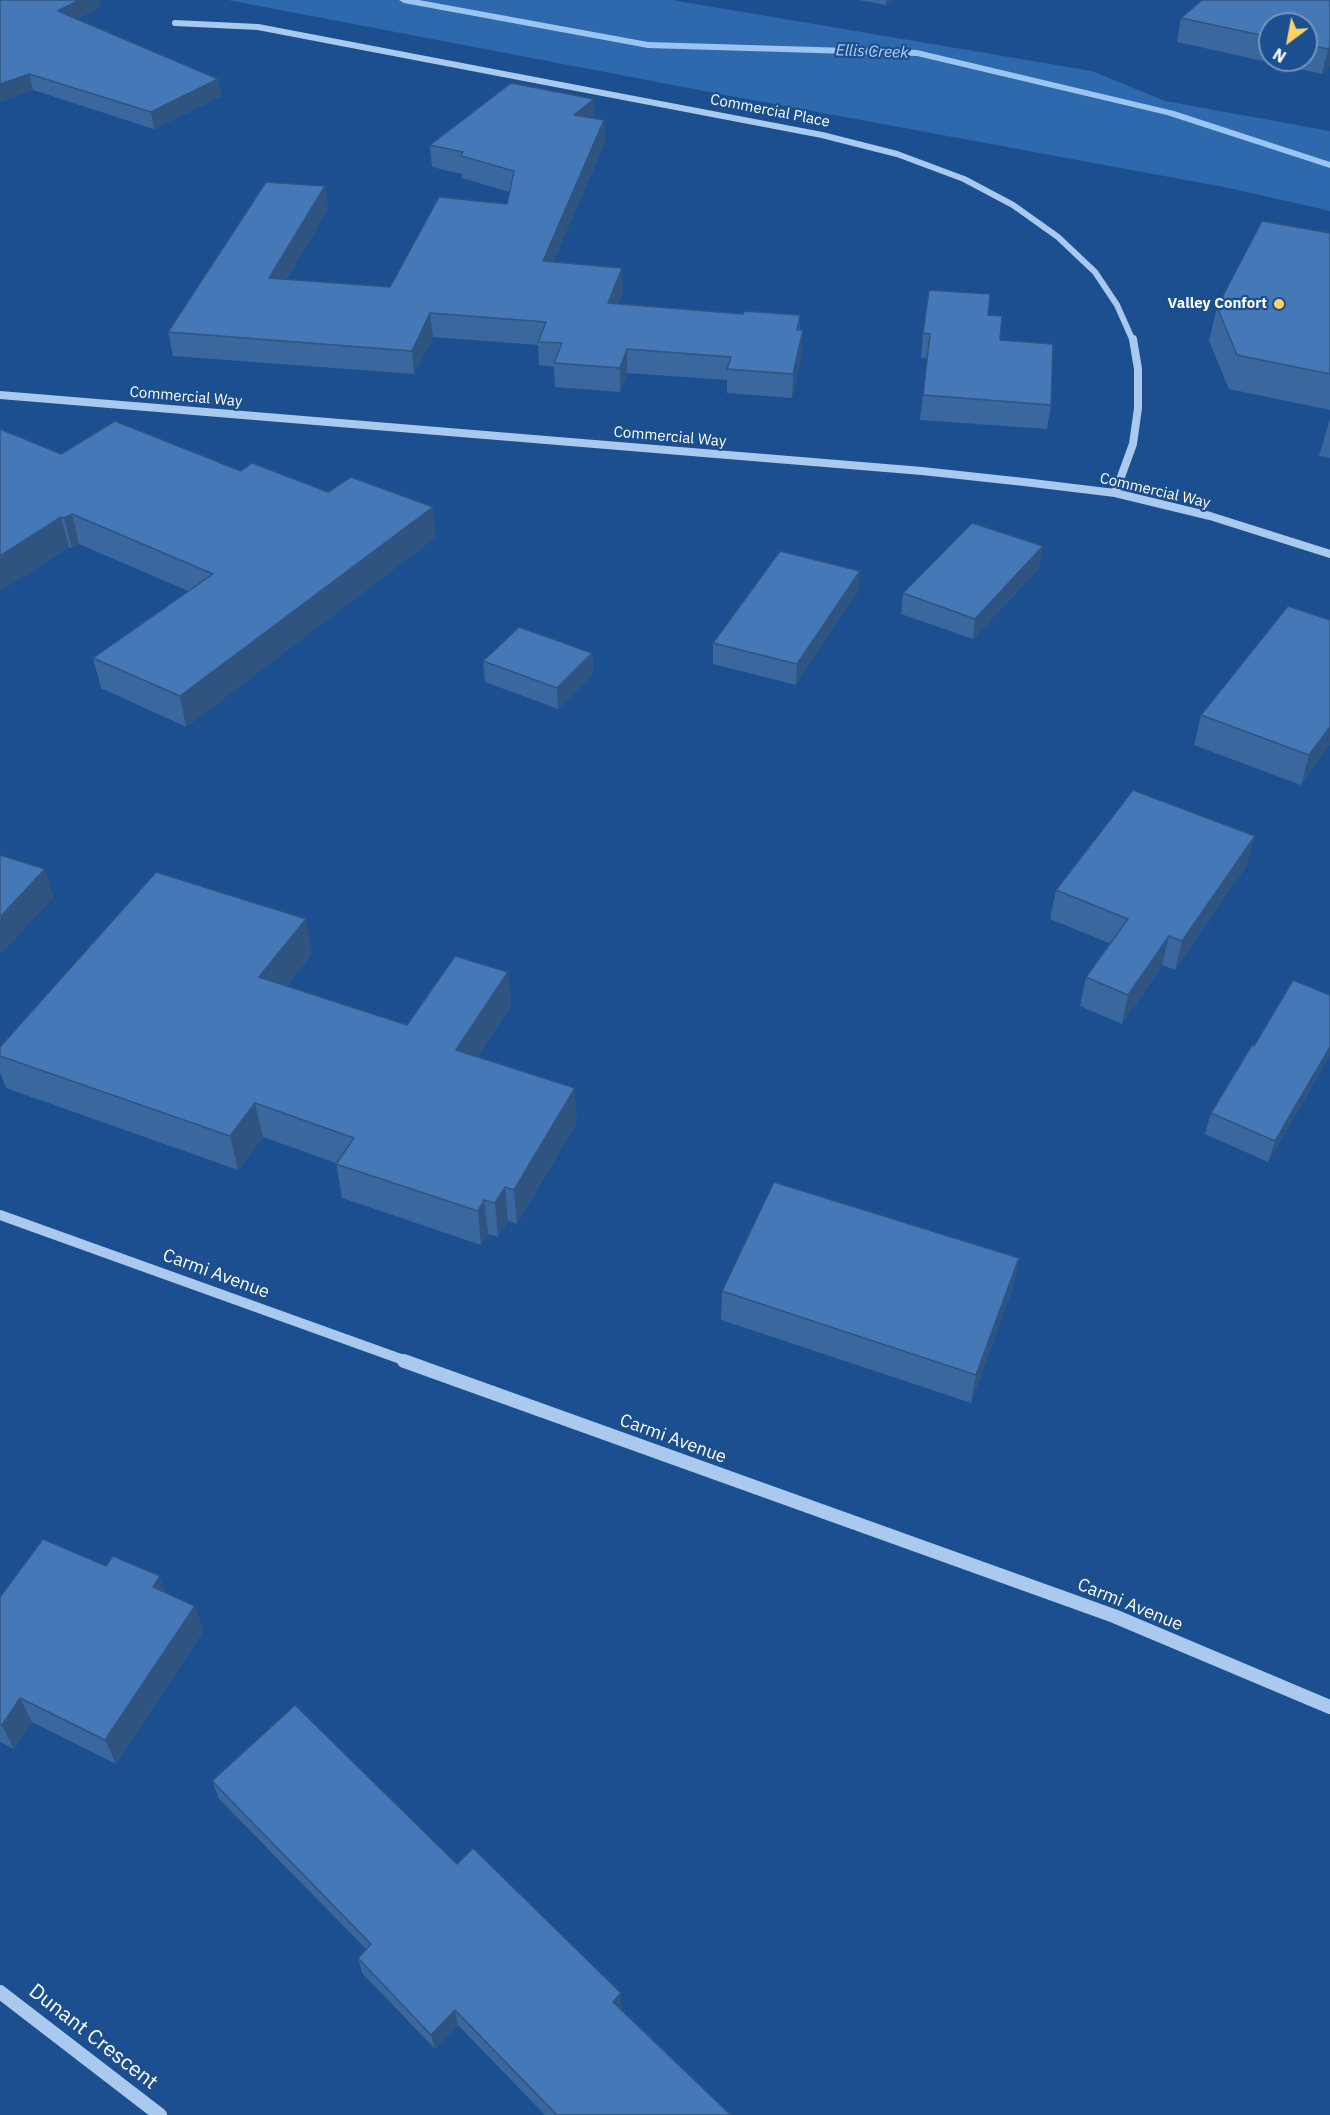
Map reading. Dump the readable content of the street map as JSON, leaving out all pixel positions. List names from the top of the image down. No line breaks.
{"streets":{"street":["Commercial Place","Commercial Way","Carmi Avenue","Dunant Crescent"]},"crossings":[["Commercial Place","Commercial Way"]],"water":["Ellis Creek"],"places":["Valley Confort"],"north":"bottom left"}
